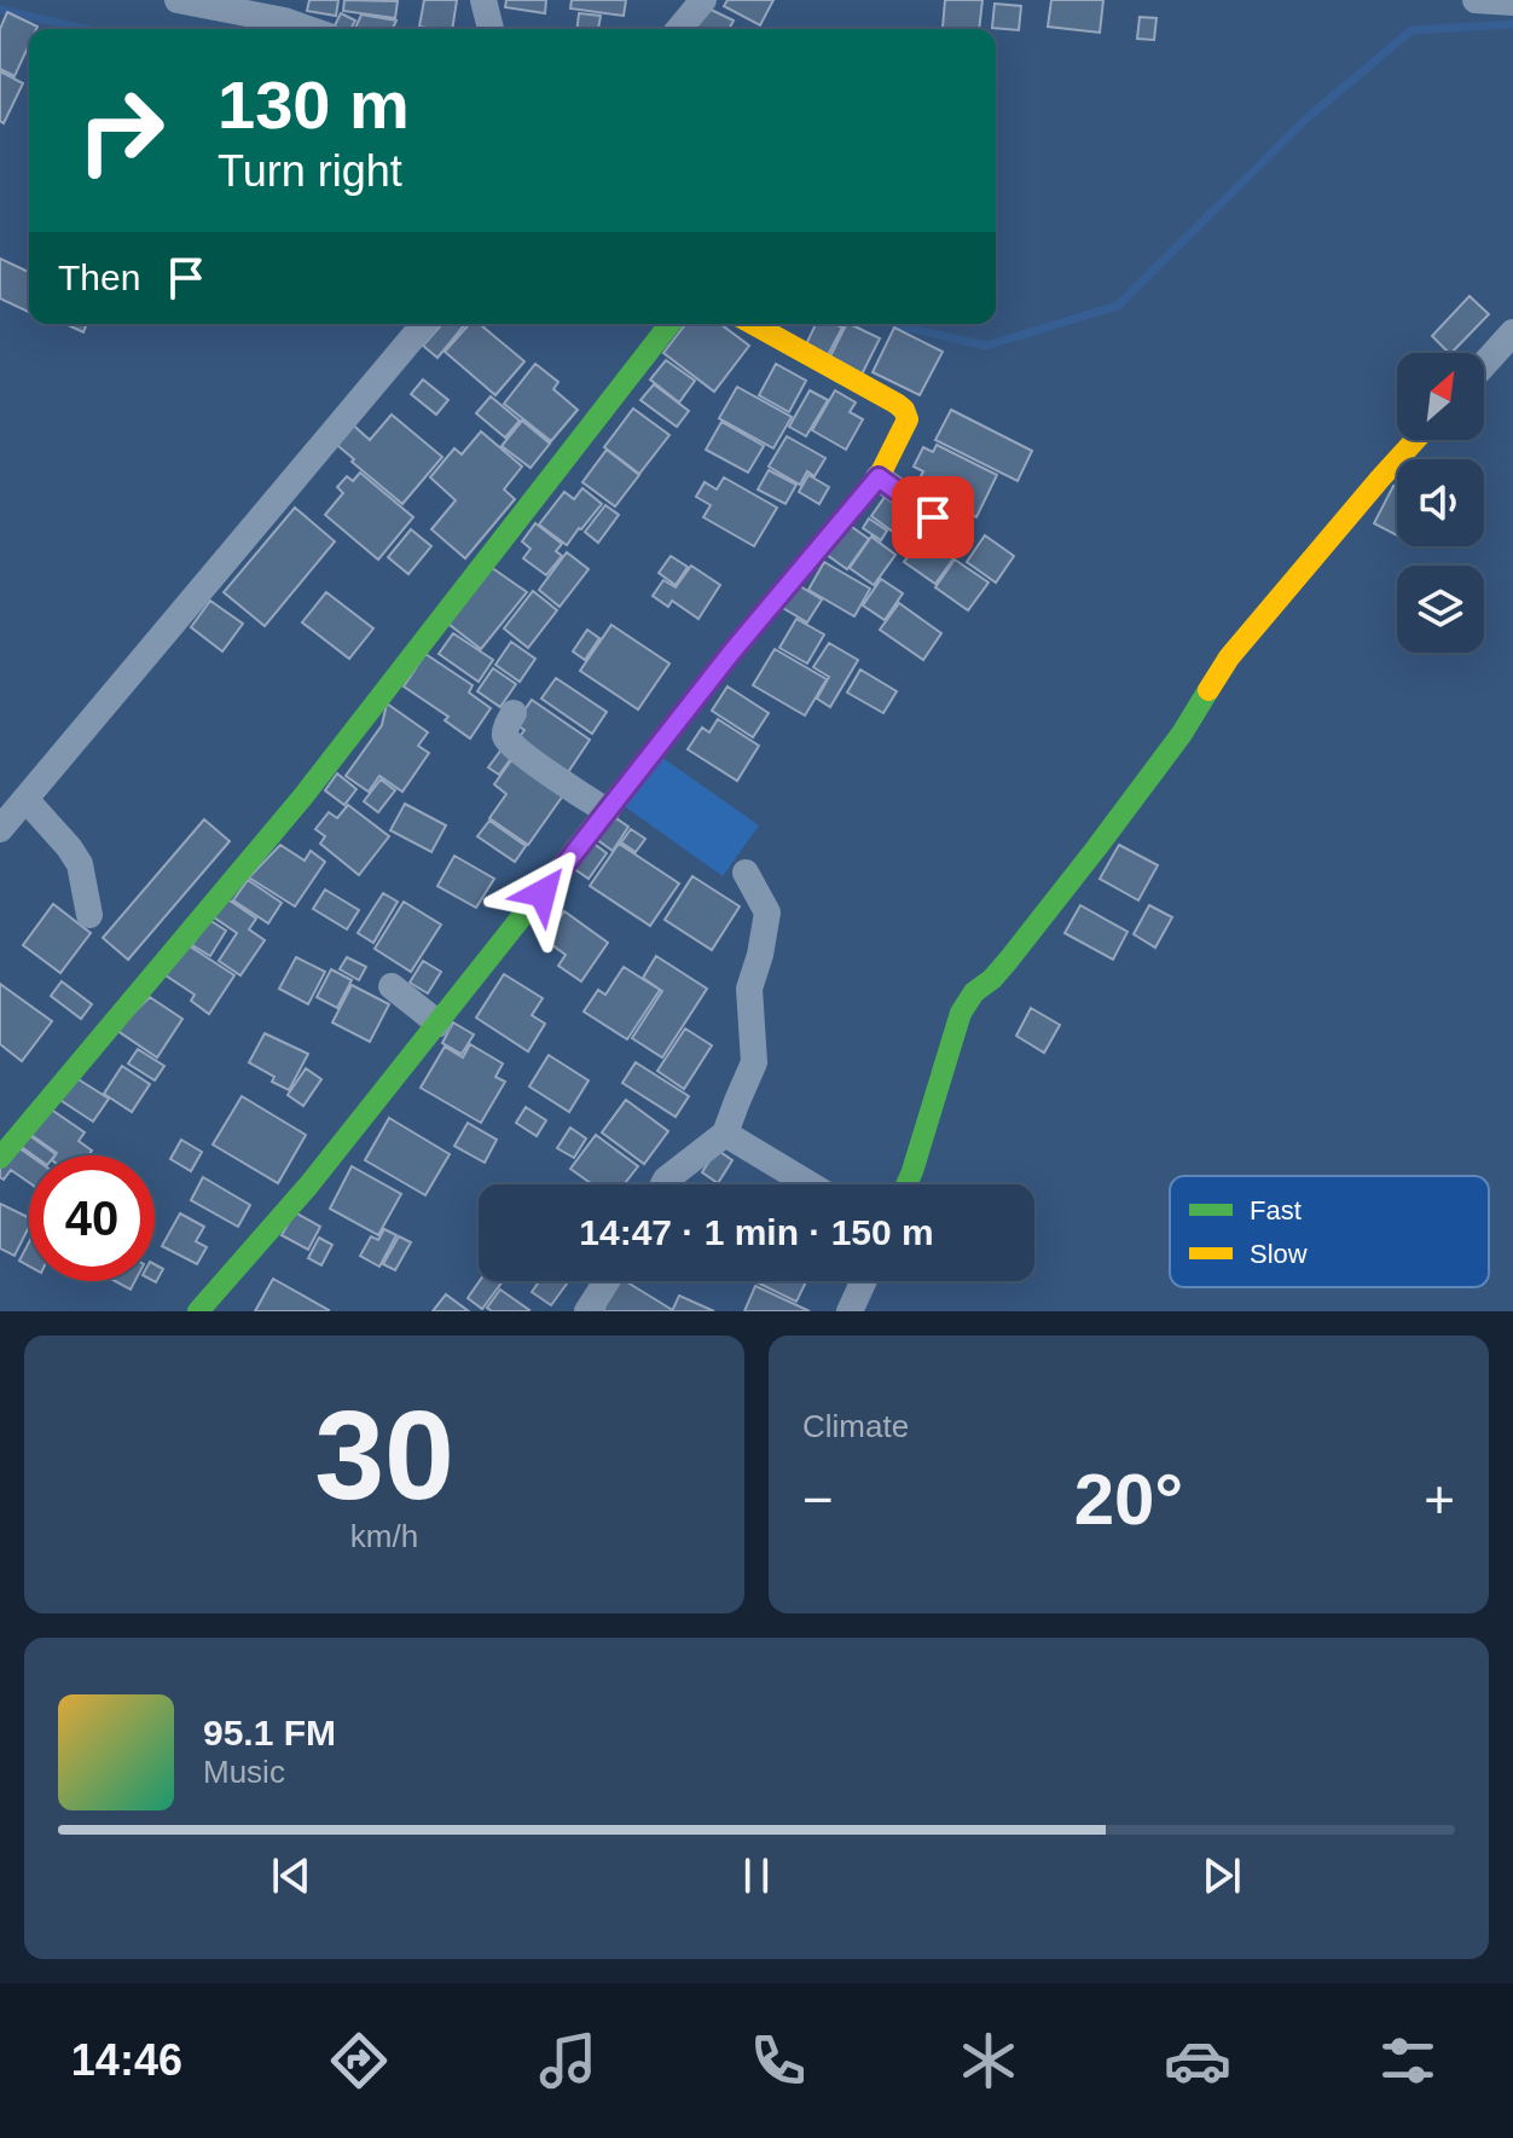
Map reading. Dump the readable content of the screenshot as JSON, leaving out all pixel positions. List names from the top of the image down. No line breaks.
{"legend":["Fast","Slow"],"north":"top right","page":{"turn":["130 m","Turn right"],"then":"Then","limit":"40","trip":"14:47 · 1 min · 150 m","tile":[["30","km/h"],"Climate"],"heat":["−","20°","+"],"song":["95.1 FM","Music"],"tabs":"14:46"}}
